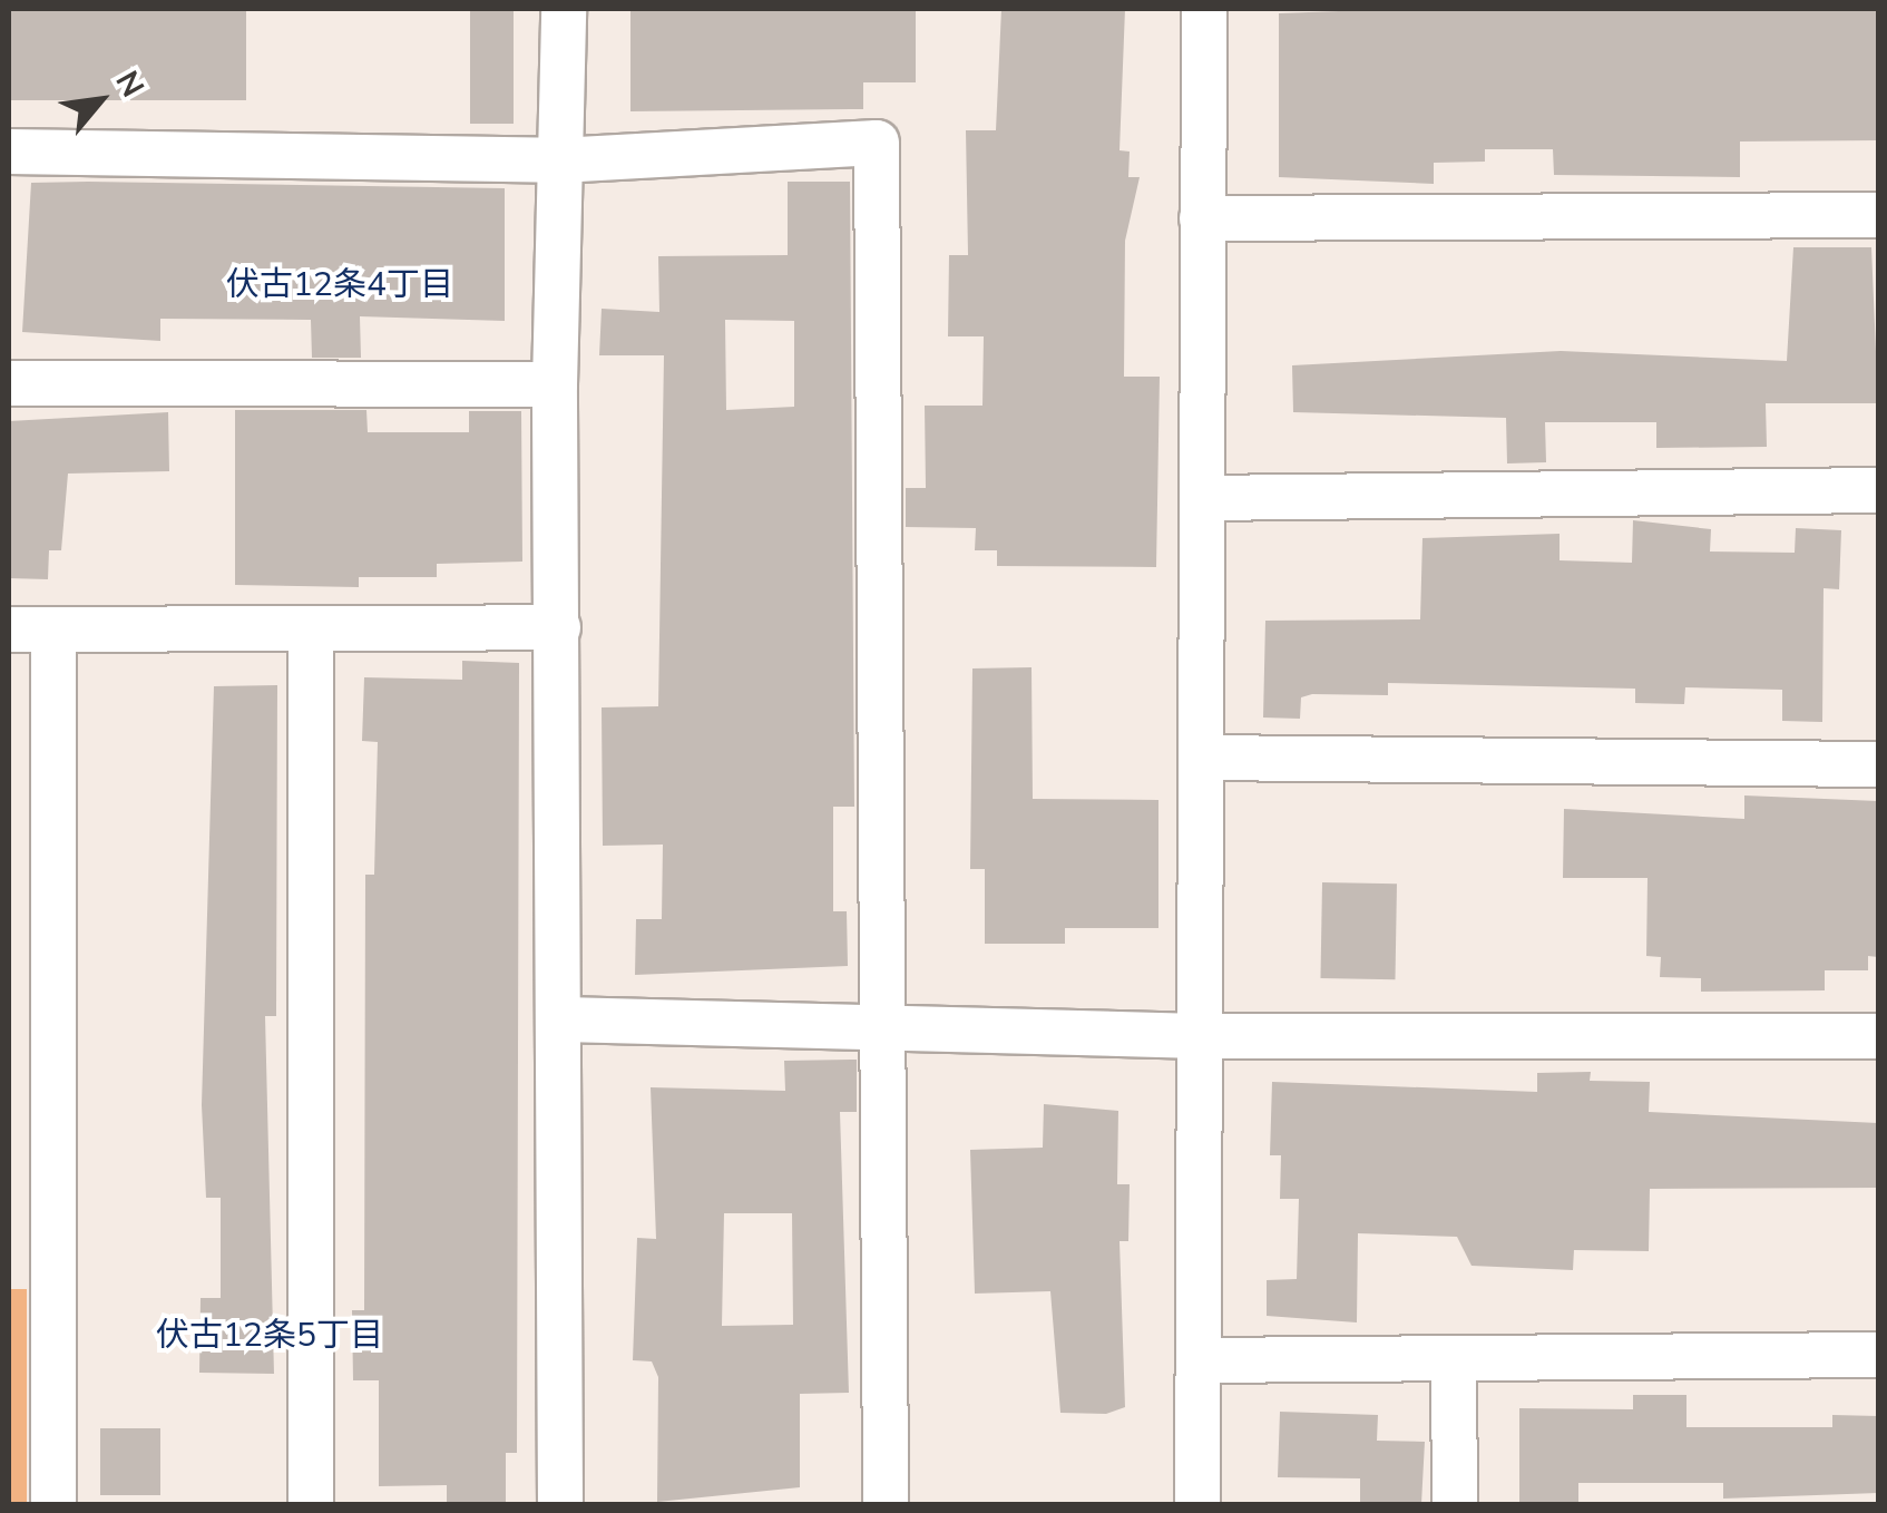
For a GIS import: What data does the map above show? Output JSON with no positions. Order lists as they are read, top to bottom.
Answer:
{
  "districts": ["伏古12条4丁目", "伏古12条5丁目"],
  "north": "top right"
}
